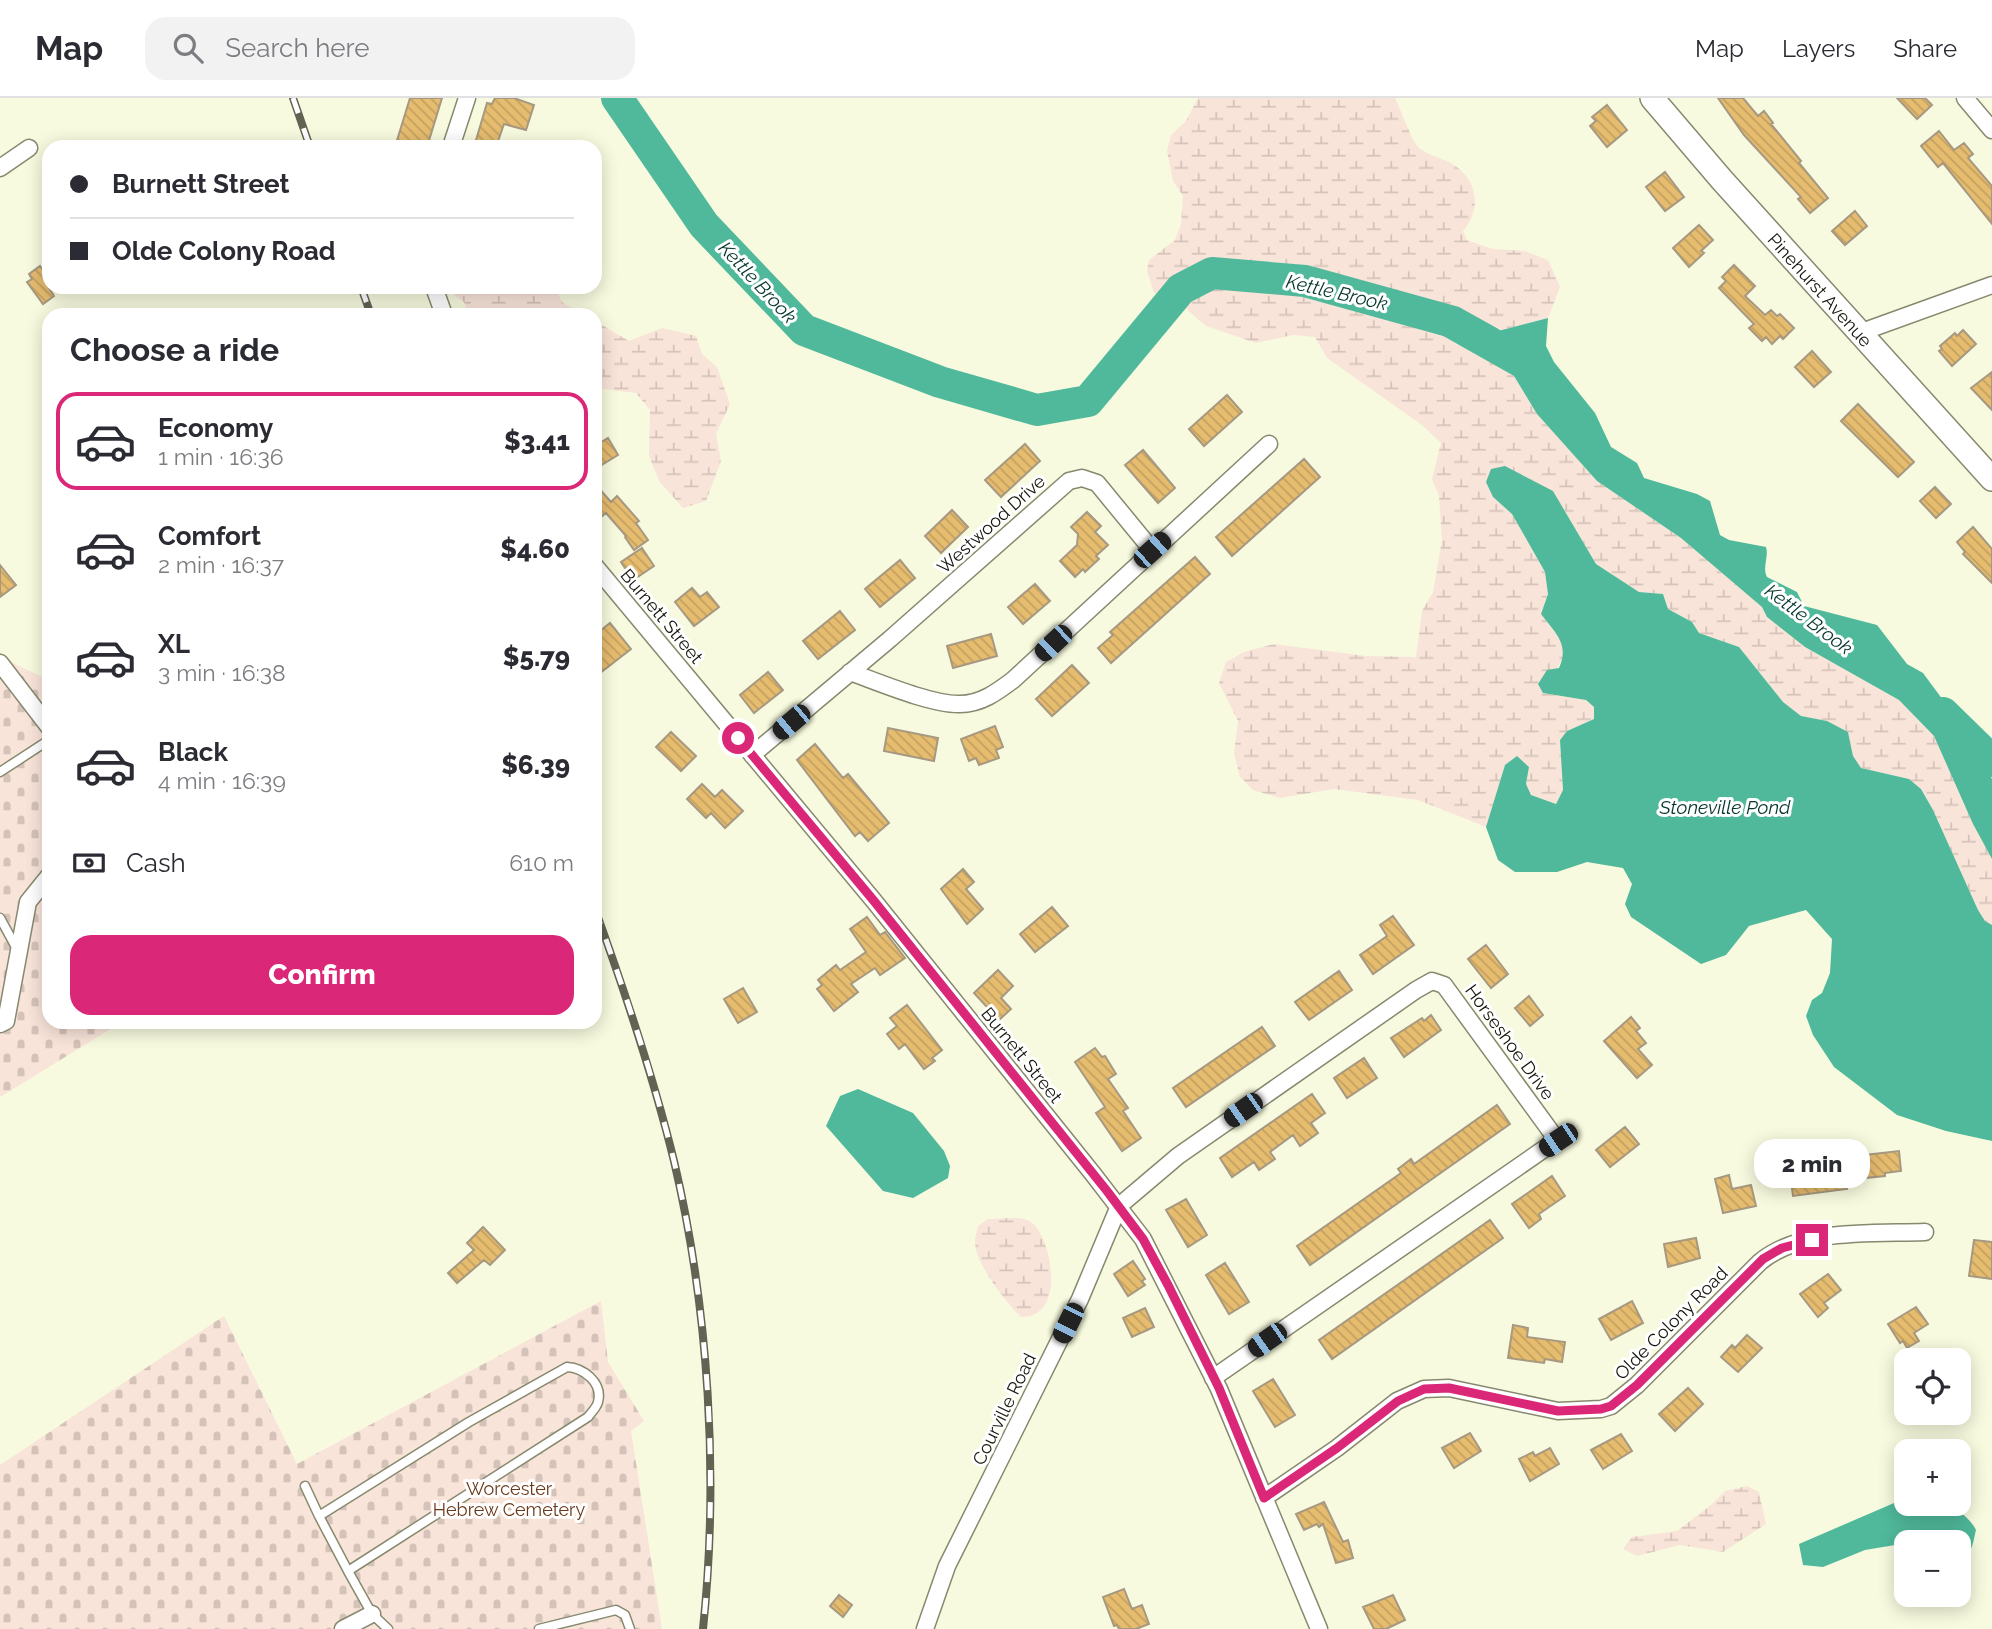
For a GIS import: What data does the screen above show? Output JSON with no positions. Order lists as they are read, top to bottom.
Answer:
{
  "streets": {
    "main road": ["Pinehurst Avenue"],
    "street": [
      "Westwood Drive",
      "Burnett Street",
      "Horseshoe Drive",
      "Olde Colony Road",
      "Courville Road"
    ]
  },
  "crossings": [
    ["Westwood Drive", "Burnett Street"],
    ["Burnett Street", "Horseshoe Drive"],
    ["Burnett Street", "Olde Colony Road"],
    ["Burnett Street", "Courville Road"],
    ["Horseshoe Drive", "Courville Road"]
  ],
  "water": ["Kettle Brook", "Stoneville Pond"],
  "parks": ["Worcester Hebrew Cemetery"],
  "page": {
    "header": "Map",
    "search": "Search here",
    "nav": ["Map", "Layers", "Share"],
    "banner": ["Burnett Street", "Olde Colony Road"],
    "heading": "Choose a ride",
    "list": [
      {
        "name": "Economy",
        "note": "1 min · 16:36",
        "value": "$3.41"
      },
      {
        "name": "Comfort",
        "note": "2 min · 16:37",
        "value": "$4.60"
      },
      {
        "name": "XL",
        "note": "3 min · 16:38",
        "value": "$5.79"
      },
      {
        "name": "Black",
        "note": "4 min · 16:39",
        "value": "$6.39"
      }
    ],
    "pay": ["Cash", "610 m"],
    "buttons": "Confirm",
    "bubble": "2 min",
    "map_buttons": ["+", "−"]
  }
}
